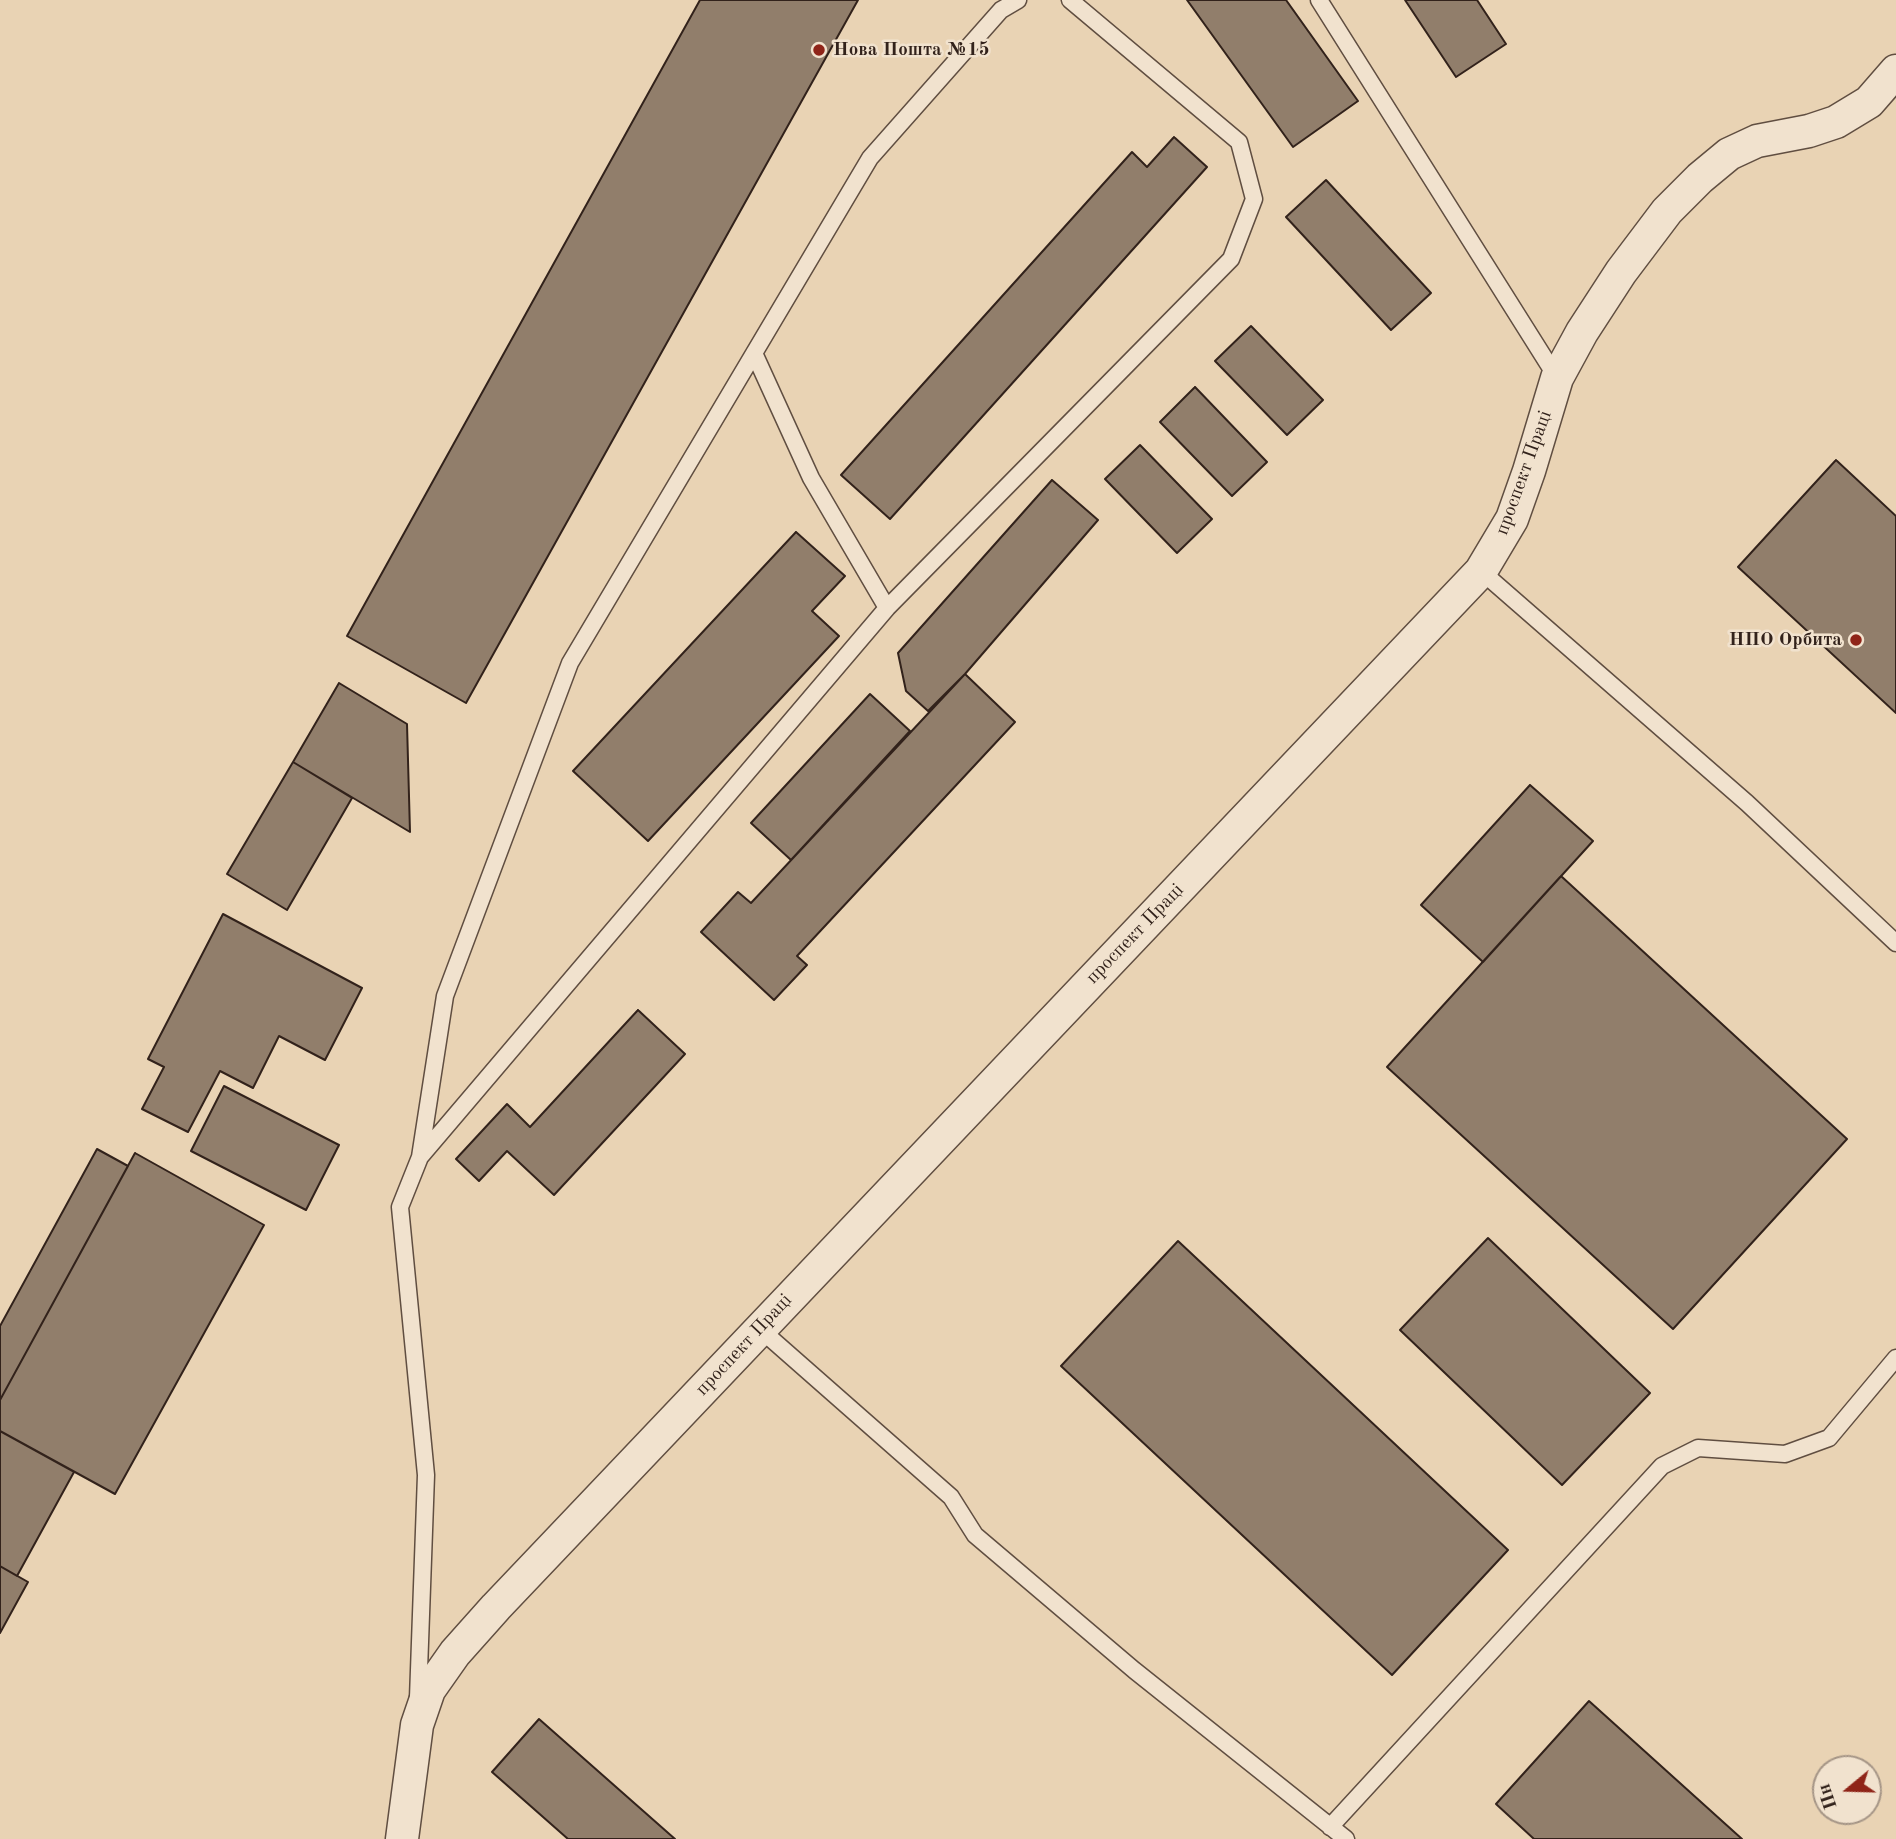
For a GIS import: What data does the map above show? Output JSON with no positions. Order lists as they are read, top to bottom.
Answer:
{
  "streets": {
    "street": ["проспект Праці"]
  },
  "places": ["Нова Пошта №15", "НПО Орбита"],
  "north": "left"
}
